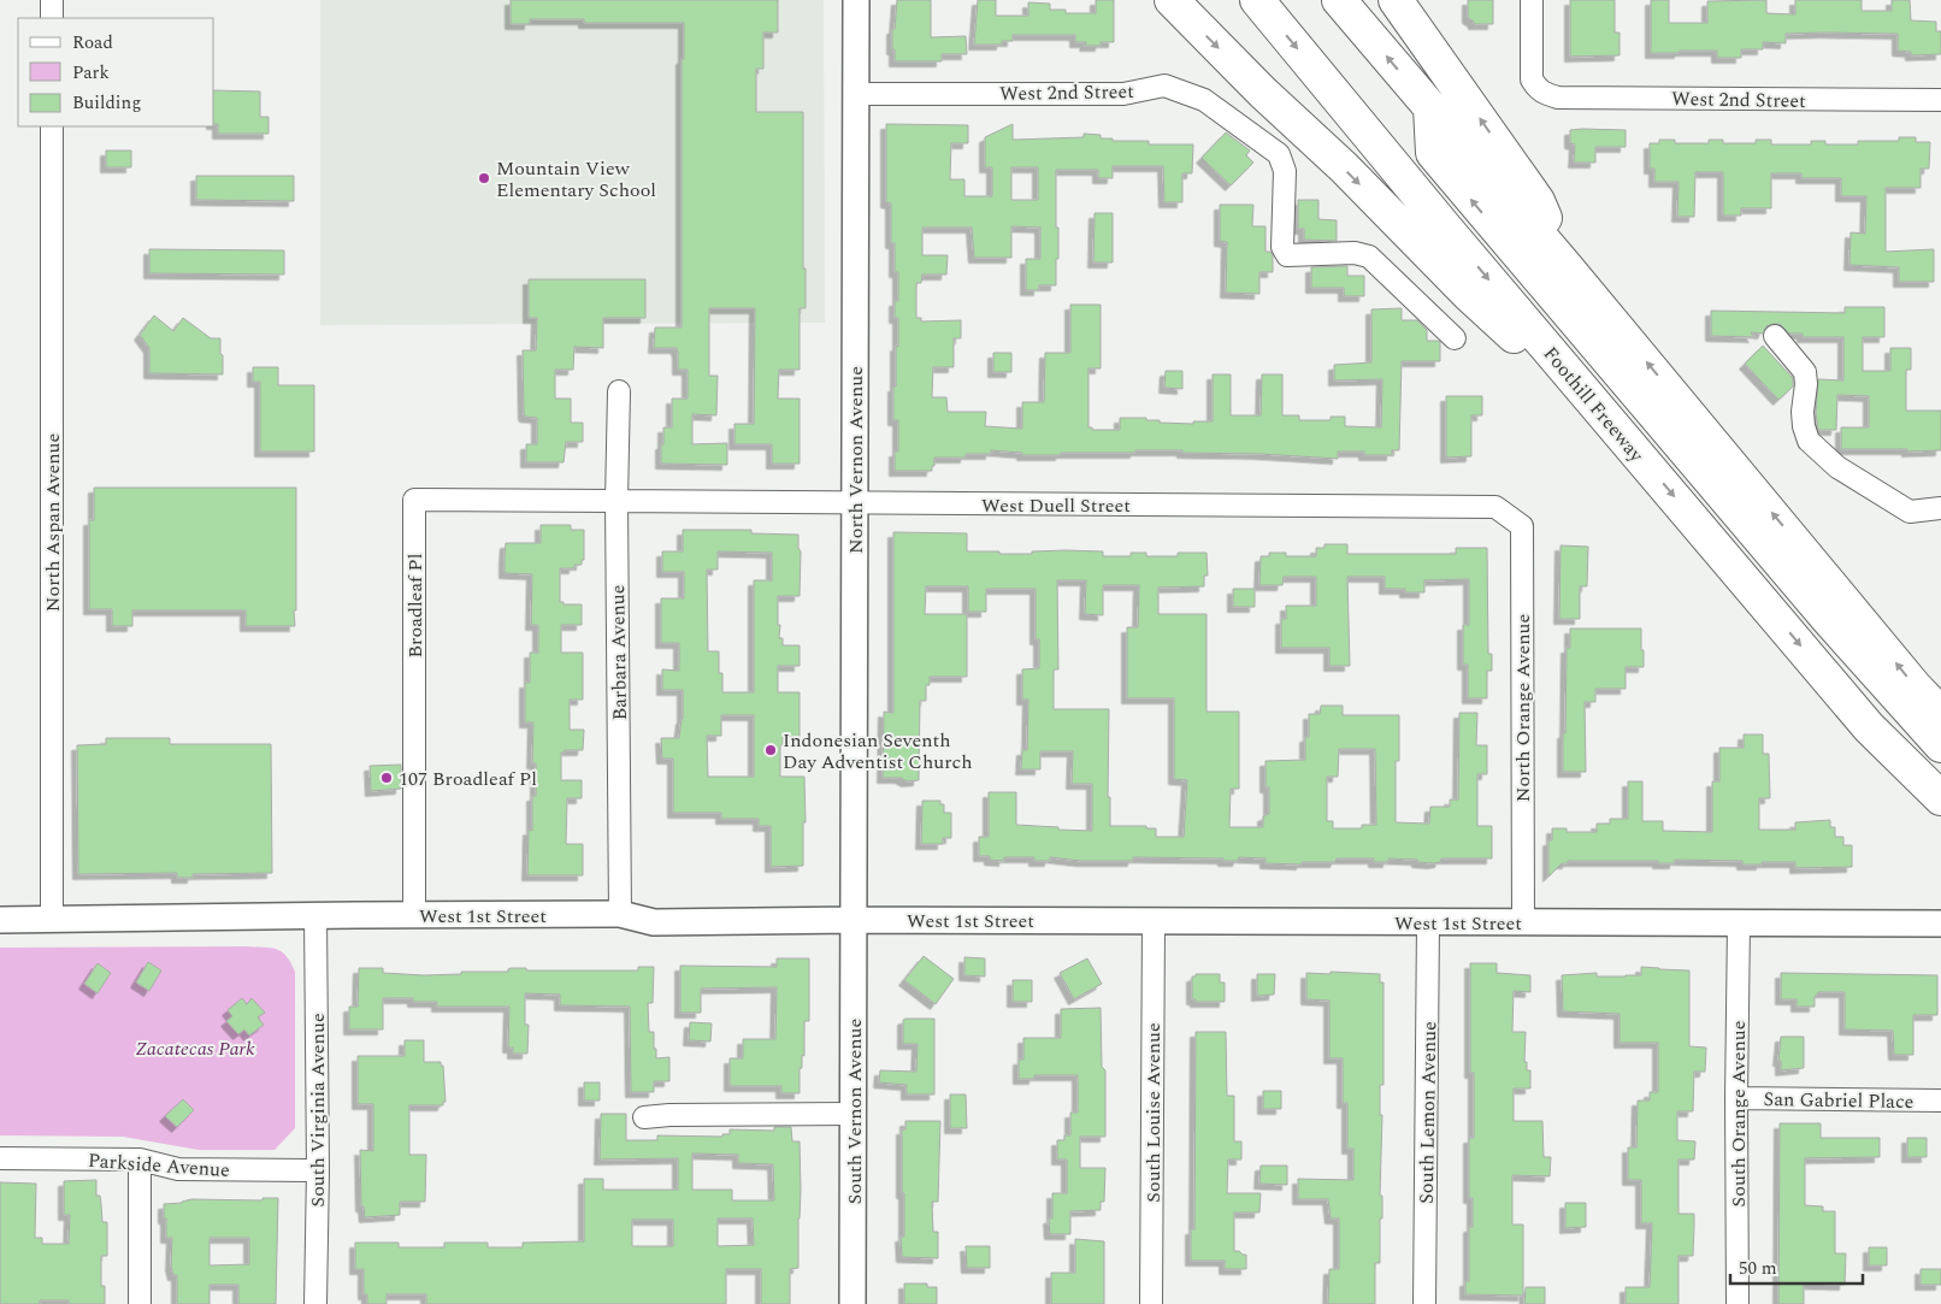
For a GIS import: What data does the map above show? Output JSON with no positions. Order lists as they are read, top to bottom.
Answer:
{
  "streets": {
    "highway": ["Foothill Freeway"],
    "street": [
      "West 2nd Street",
      "North Vernon Avenue",
      "West Duell Street",
      "North Aspan Avenue",
      "Broadleaf Pl",
      "Barbara Avenue",
      "North Orange Avenue",
      "West 1st Street",
      "San Gabriel Place",
      "South Virginia Avenue",
      "South Vernon Avenue",
      "South Louise Avenue",
      "South Lemon Avenue",
      "South Orange Avenue",
      "Parkside Avenue"
    ]
  },
  "crossings": [
    ["West 2nd Street", "North Vernon Avenue"],
    ["North Vernon Avenue", "West Duell Street"],
    ["North Vernon Avenue", "West 1st Street"],
    ["North Vernon Avenue", "South Vernon Avenue"],
    ["West Duell Street", "Broadleaf Pl"],
    ["West Duell Street", "Barbara Avenue"],
    ["West Duell Street", "North Orange Avenue"],
    ["North Aspan Avenue", "West 1st Street"],
    ["Broadleaf Pl", "Barbara Avenue"],
    ["Broadleaf Pl", "West 1st Street"],
    ["Barbara Avenue", "West 1st Street"],
    ["North Orange Avenue", "West 1st Street"],
    ["West 1st Street", "South Virginia Avenue"],
    ["West 1st Street", "South Vernon Avenue"],
    ["West 1st Street", "South Louise Avenue"],
    ["West 1st Street", "South Lemon Avenue"],
    ["West 1st Street", "South Orange Avenue"],
    ["San Gabriel Place", "South Orange Avenue"],
    ["South Virginia Avenue", "Parkside Avenue"]
  ],
  "parks": ["Zacatecas Park"],
  "places": ["Mountain View Elementary School", "Indonesian Seventh Day Adventist Church", "107 Broadleaf Pl"],
  "legend": ["Road", "Park", "Building"],
  "scale_bar": "50 m"
}
